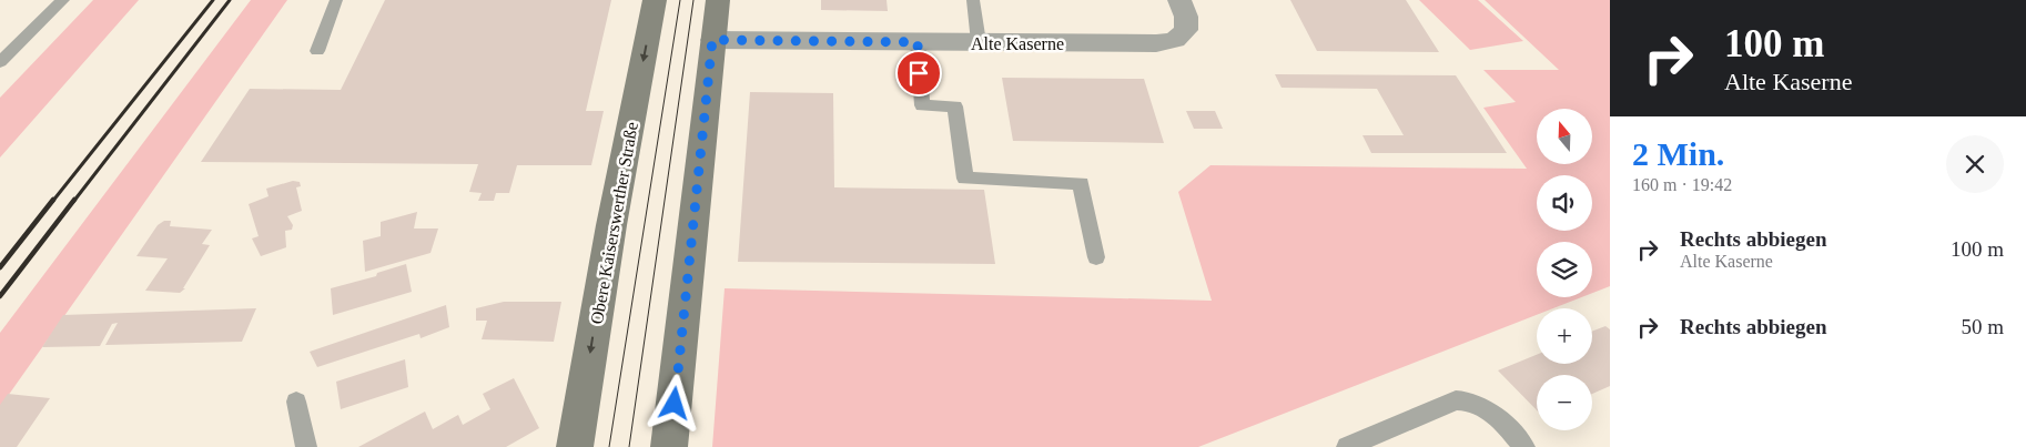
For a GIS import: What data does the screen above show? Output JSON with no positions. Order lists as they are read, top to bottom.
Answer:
{
  "streets": {
    "street": ["Alte Kaserne", "Obere Kaiserswerther Straße"]
  },
  "north": "top",
  "page": {
    "turn": ["100 m", "Alte Kaserne"],
    "map_buttons": ["+", "−"],
    "heading": ["2 Min.", "160 m · 19:42"],
    "list": [
      {
        "name": "Rechts abbiegen",
        "note": "Alte Kaserne",
        "value": "100 m"
      },
      {
        "name": "Rechts abbiegen",
        "value": "50 m"
      }
    ]
  }
}
